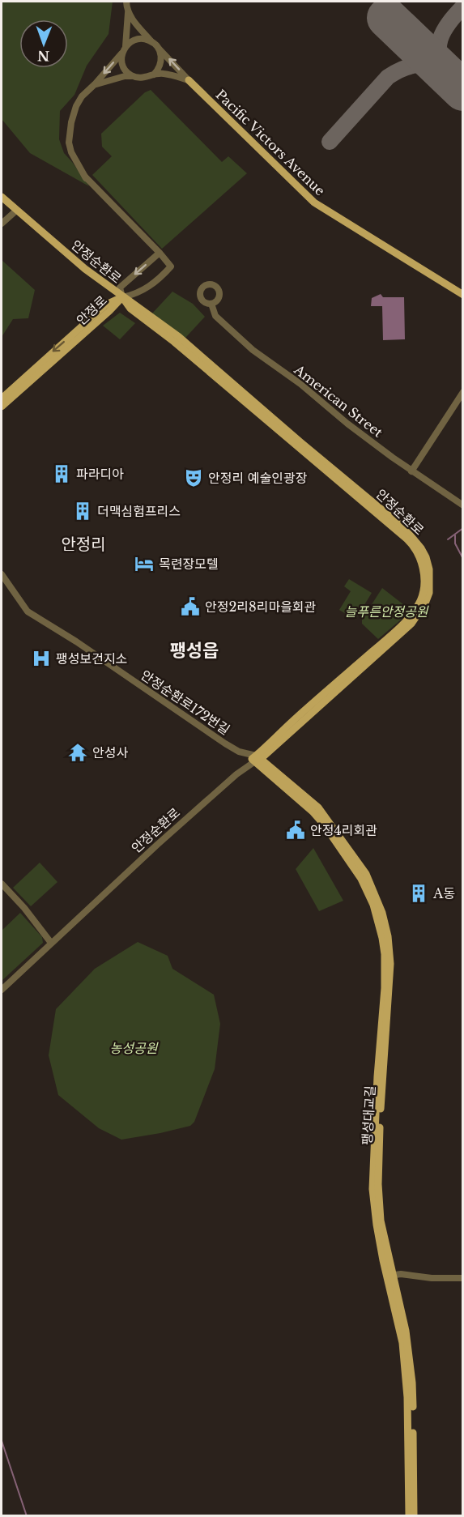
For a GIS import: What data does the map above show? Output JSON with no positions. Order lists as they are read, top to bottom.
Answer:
{
  "streets": {
    "main road": [
      "Pacific Victors Avenue",
      "안정순환로",
      "안정로",
      "팽성대교길"
    ],
    "street": ["American Street", "안정순환로172번길"]
  },
  "crossings": [
    ["안정순환로", "안정로"],
    ["안정순환로", "안정순환로172번길"],
    ["안정순환로", "팽성대교길"],
    ["안정순환로172번길", "팽성대교길"]
  ],
  "districts": ["안정리", "팽성읍"],
  "parks": ["늘푸른안정공원", "농성공원"],
  "places": {
    "building": ["파라디아", "더맥심험프리스", "A동"],
    "theatre": ["안정리 예술인광장"],
    "hotel": ["목련장모텔"],
    "public building": ["안정2리8리마을회관", "안정4리회관"],
    "hospital": ["팽성보건지소"],
    "temple": ["안성사"]
  },
  "north": "bottom"
}
